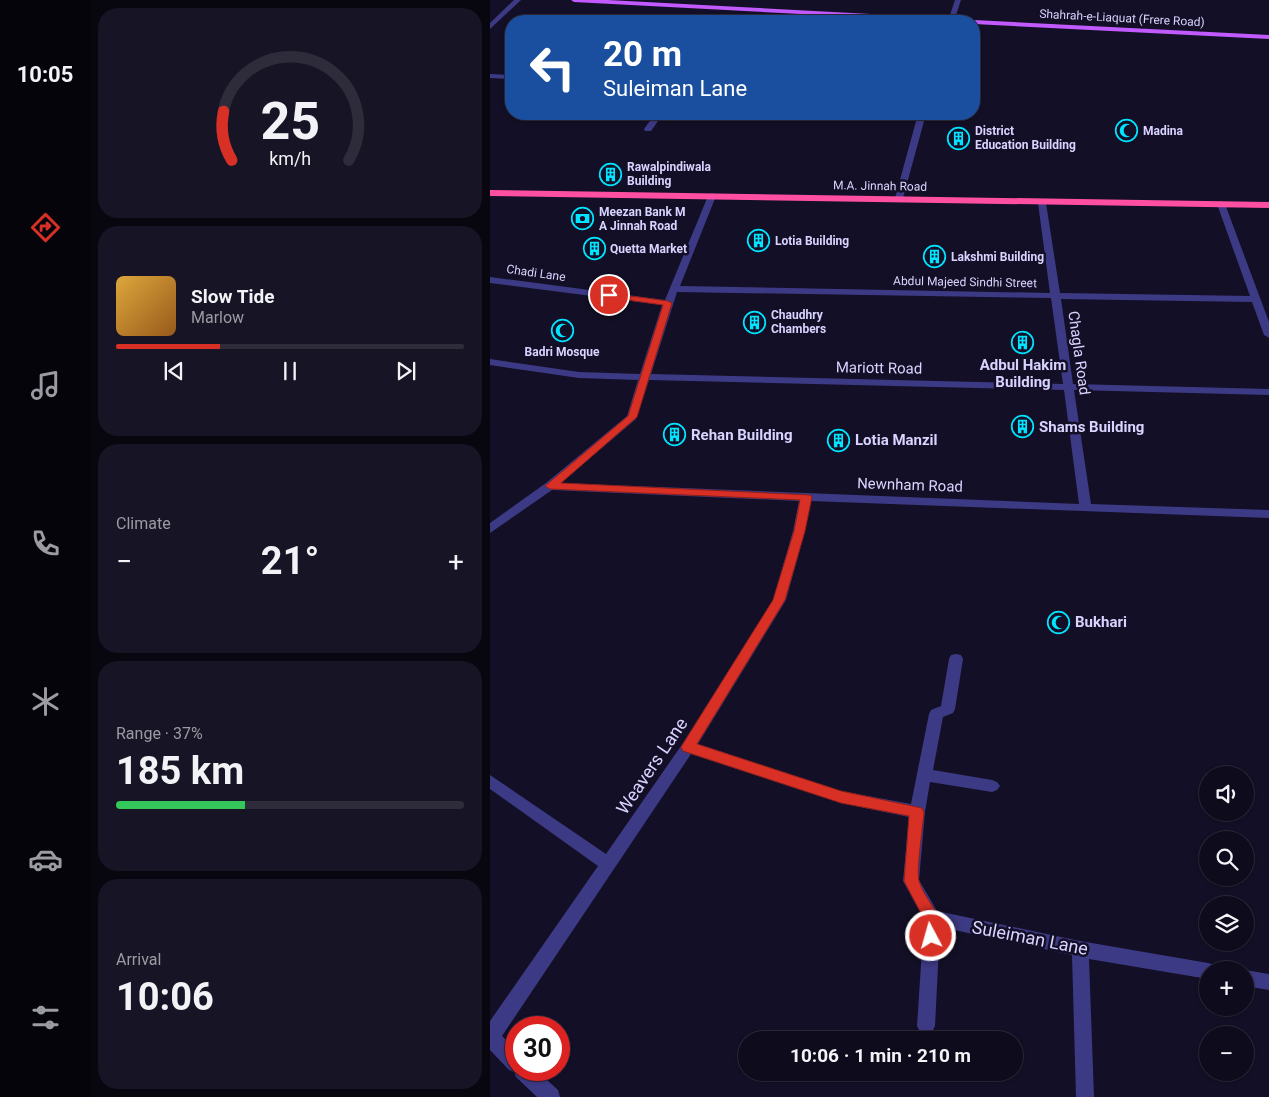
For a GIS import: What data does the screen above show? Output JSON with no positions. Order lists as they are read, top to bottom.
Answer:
{
  "streets": {
    "highway": ["M.A. Jinnah Road"],
    "main road": ["Shahrah-e-Liaquat (Frere Road)"],
    "street": [
      "Chadi Lane",
      "Abdul Majeed Sindhi Street",
      "Chagla Road",
      "Mariott Road",
      "Newnham Road",
      "Weavers Lane",
      "Suleiman Lane"
    ]
  },
  "crossings": [
    ["M.A. Jinnah Road", "Chagla Road"],
    ["Abdul Majeed Sindhi Street", "Chagla Road"],
    ["Chagla Road", "Mariott Road"],
    ["Chagla Road", "Newnham Road"],
    ["Newnham Road", "Weavers Lane"]
  ],
  "places": {
    "mosque": ["Madina", "Badri Mosque", "Bukhari"],
    "building": [
      "District Education Building",
      "Rawalpindiwala Building",
      "Lotia Building",
      "Quetta Market",
      "Lakshmi Building",
      "Chaudhry Chambers",
      "Adbul Hakim Building",
      "Shams Building",
      "Rehan Building",
      "Lotia Manzil"
    ],
    "bank": ["Meezan Bank M A Jinnah Road"]
  },
  "page": {
    "tabs": "10:05",
    "turn": ["20 m", "Suleiman Lane"],
    "song": ["Slow Tide", "Marlow"],
    "tile": [
      "Climate",
      ["Range · 37%", "185 km"],
      ["Arrival", "10:06"]
    ],
    "heat": ["−", "21°", "+"],
    "map_buttons": ["+", "−"],
    "limit": "30",
    "trip": "10:06 · 1 min · 210 m",
    "gauge": ["25", "km/h"]
  }
}
